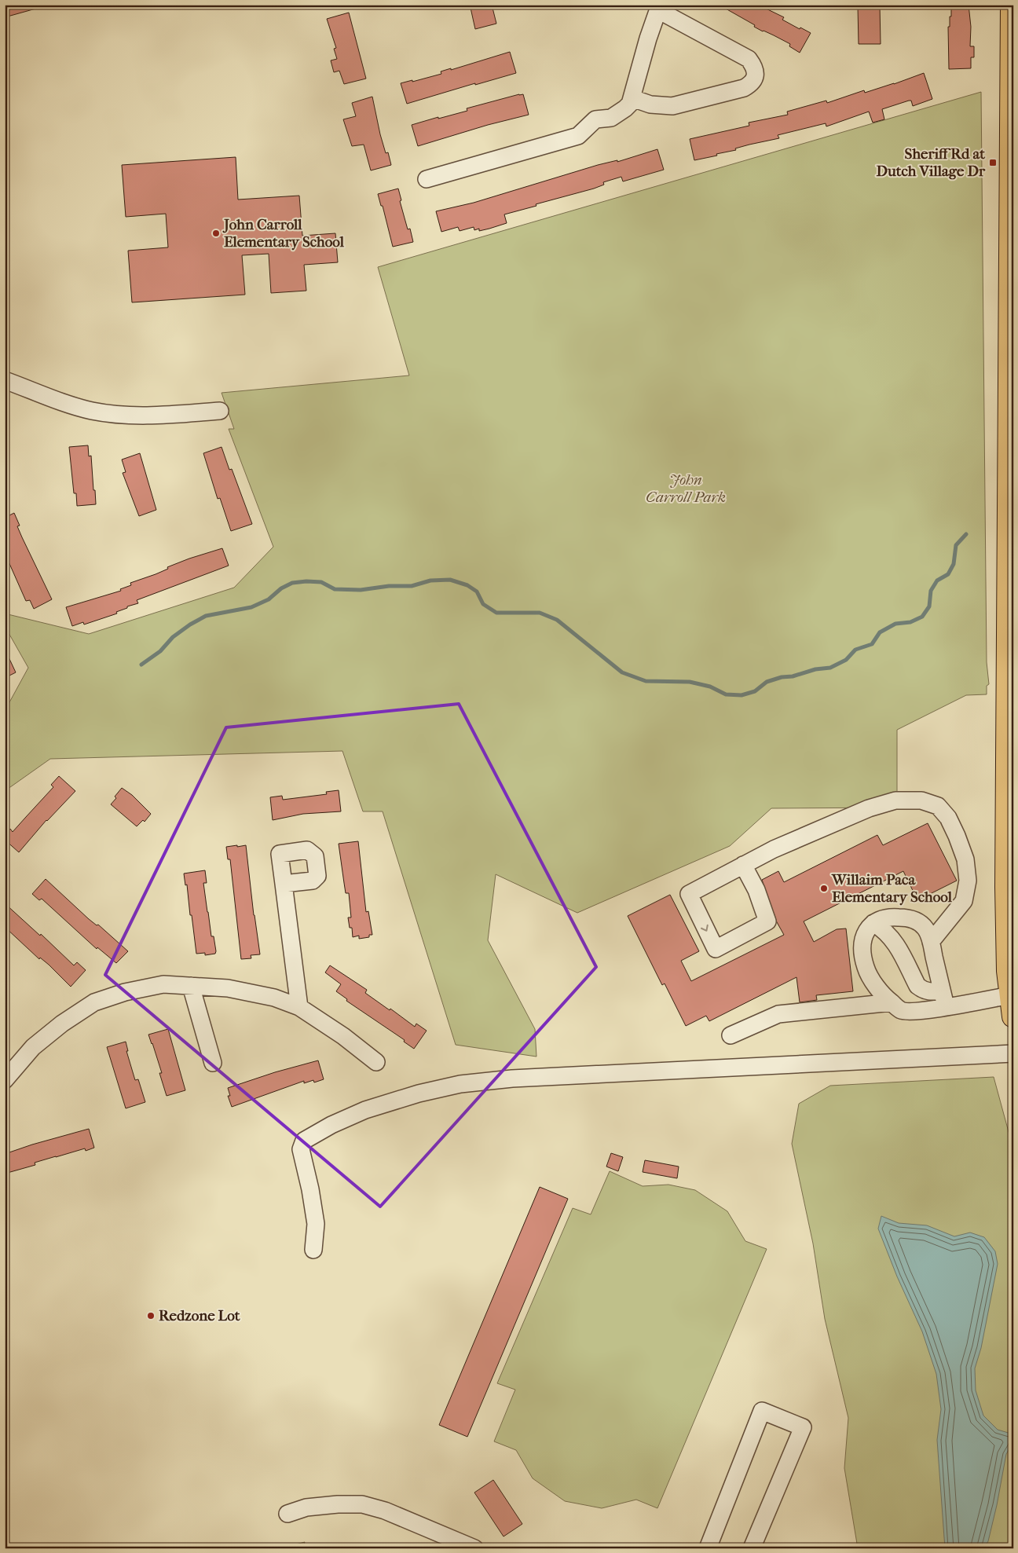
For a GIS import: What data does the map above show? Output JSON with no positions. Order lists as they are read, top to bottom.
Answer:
{
  "parks": ["John Carroll Park"],
  "places": {
    "transit": ["Sheriff Rd at Dutch Village Dr"],
    "other": ["John Carroll Elementary School", "Willaim Paca Elementary School", "Redzone Lot"]
  }
}
